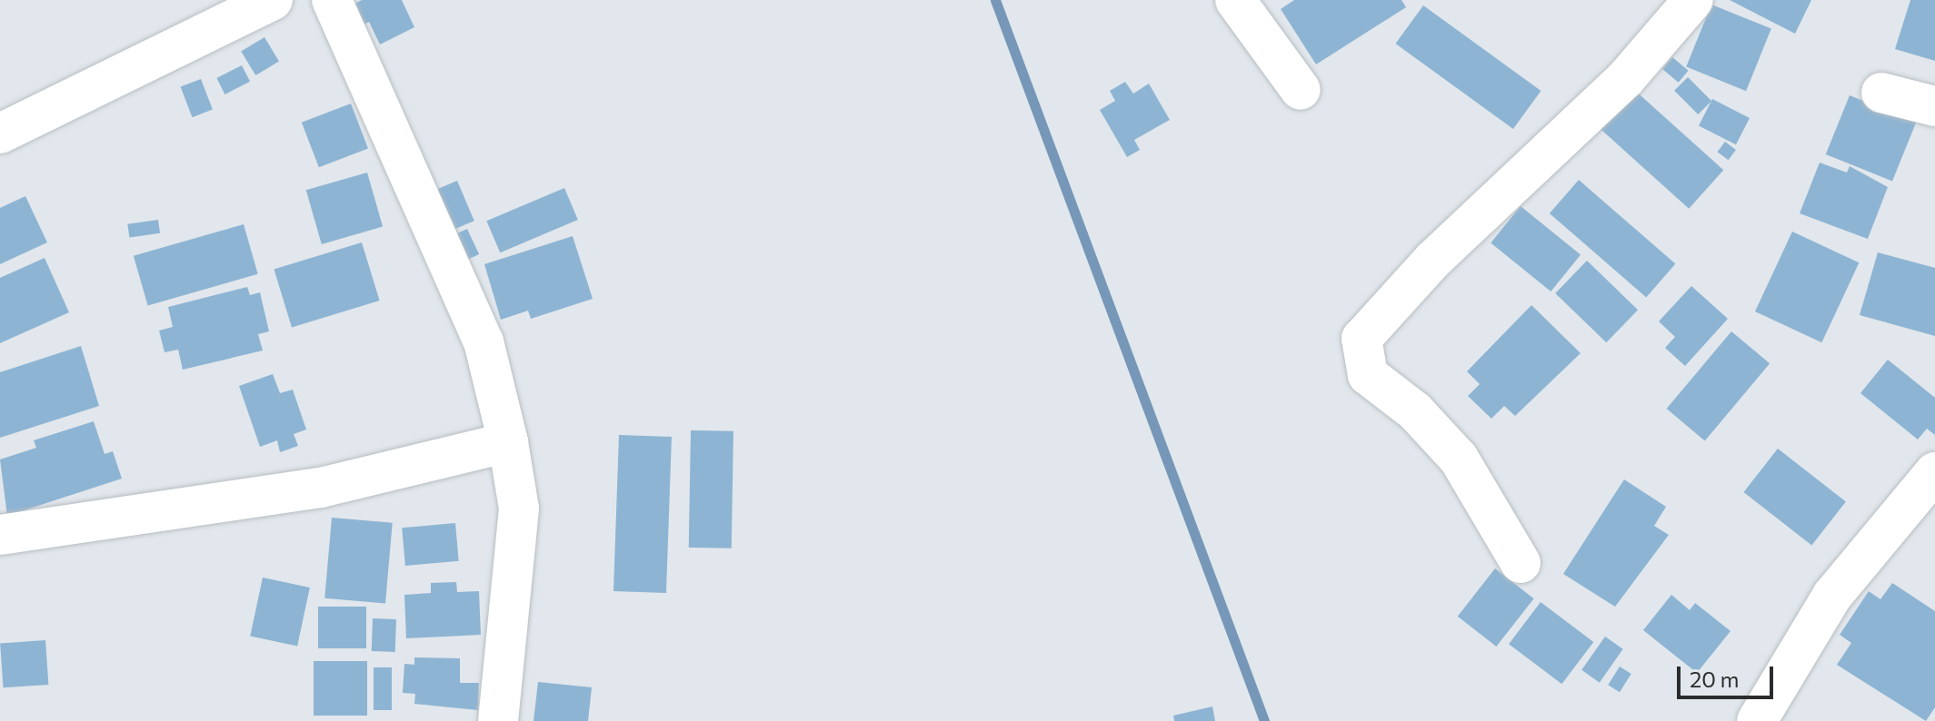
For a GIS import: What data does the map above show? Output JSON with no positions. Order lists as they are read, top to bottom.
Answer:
{
  "scale_bar": "20 m"
}
